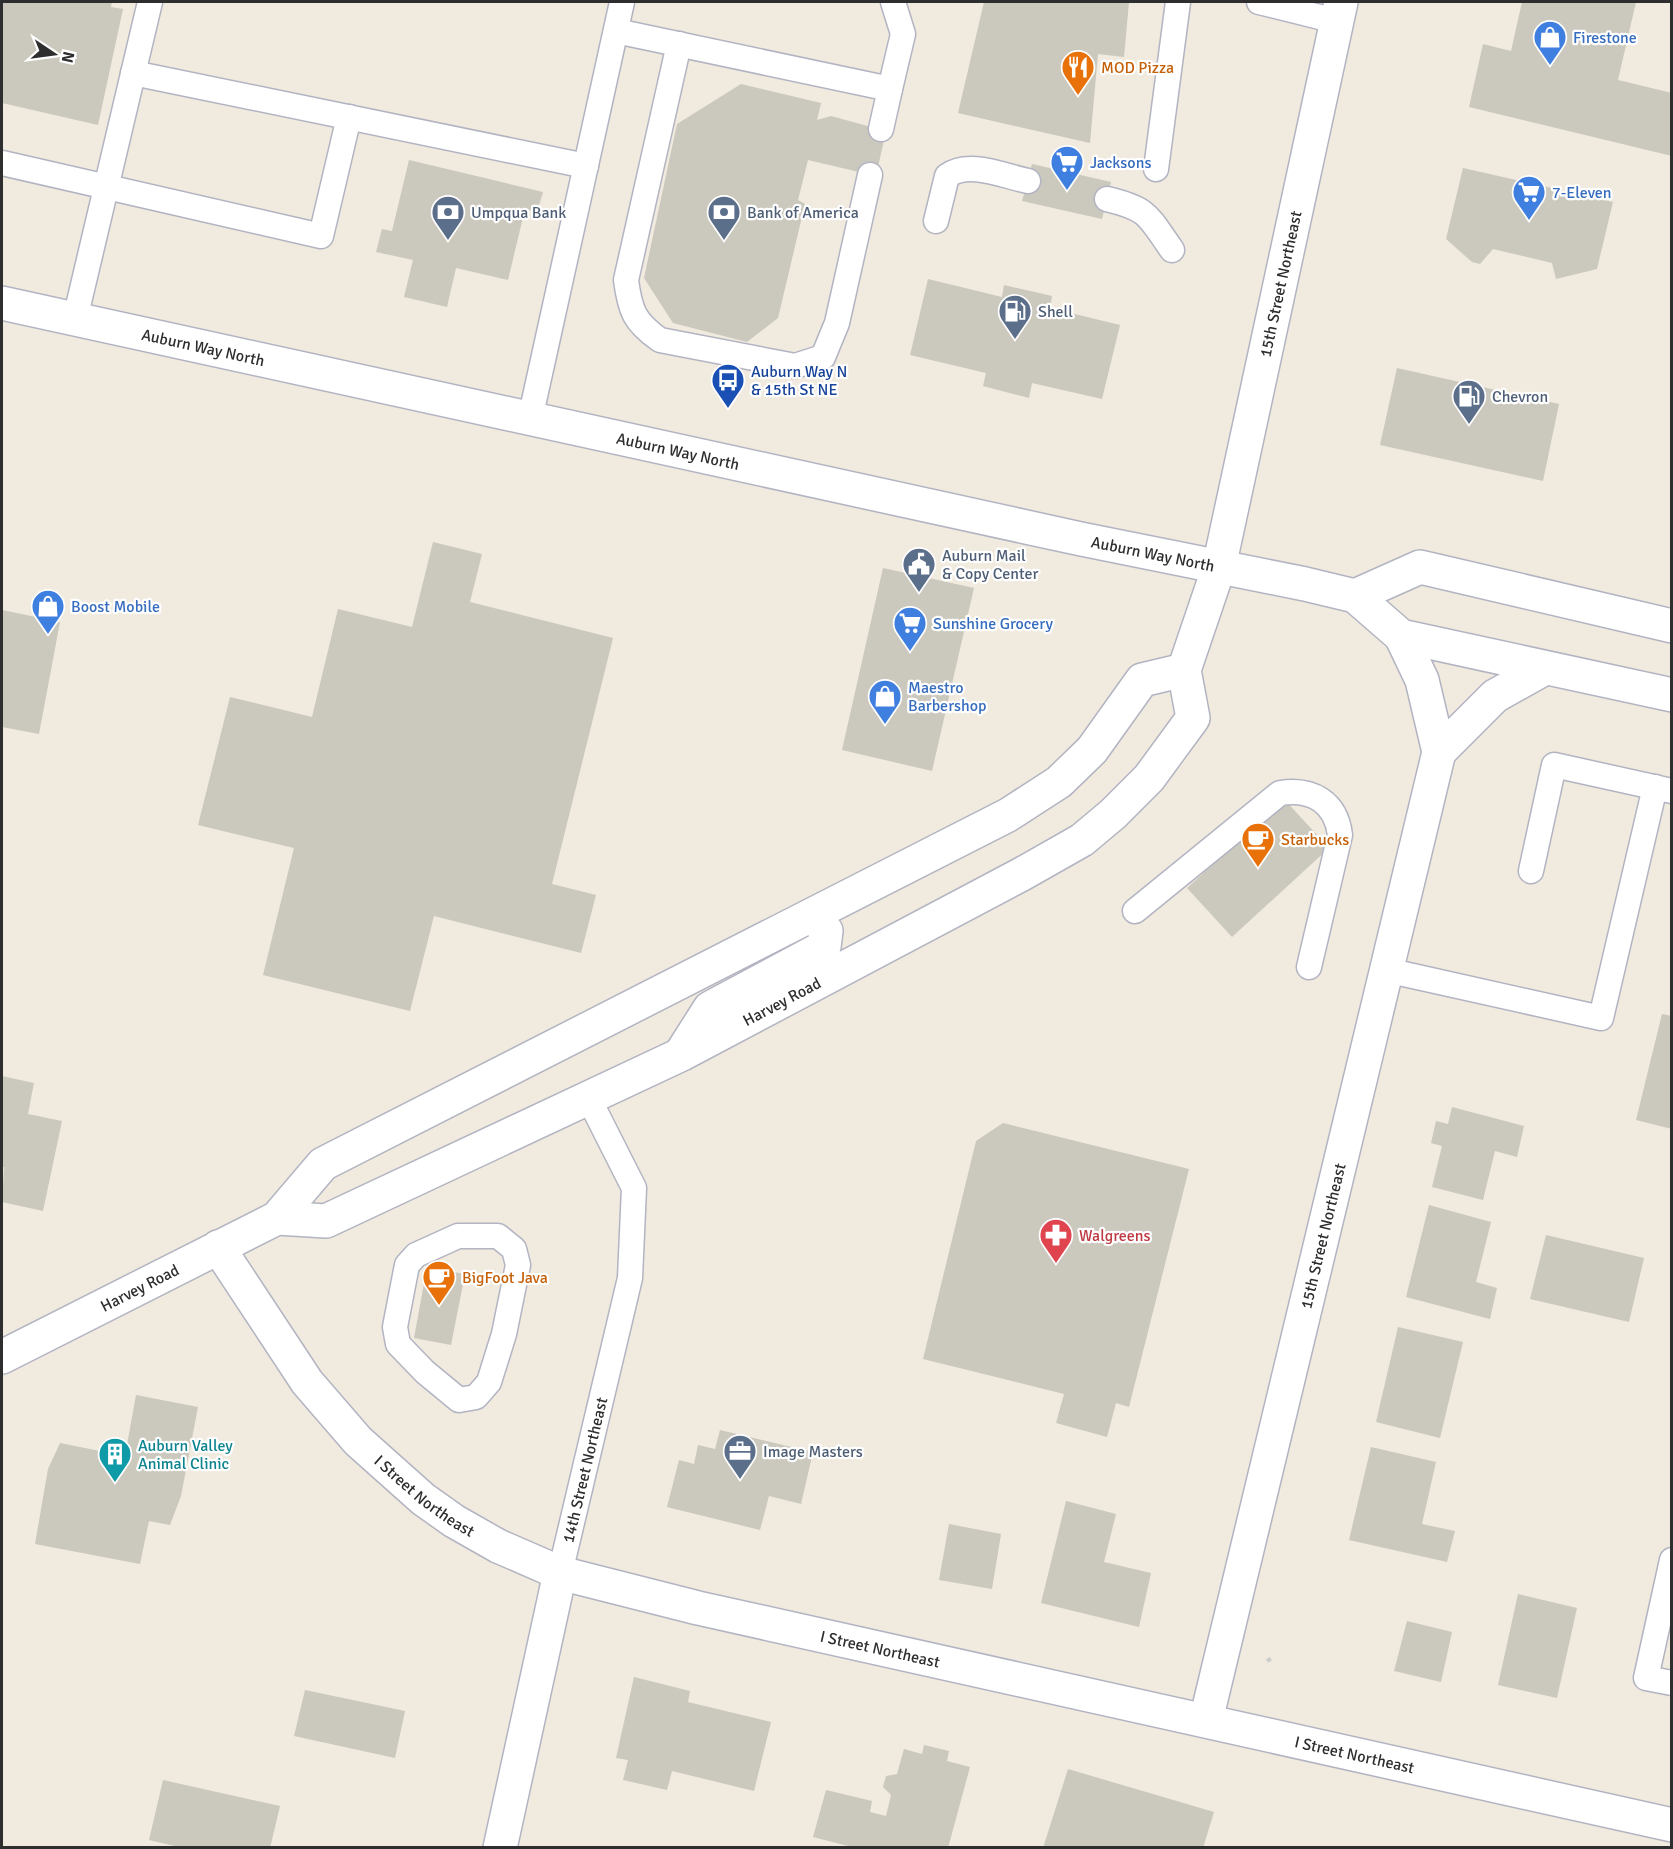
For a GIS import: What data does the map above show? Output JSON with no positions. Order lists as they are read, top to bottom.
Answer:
{
  "streets": {
    "main road": [
      "15th Street Northeast",
      "Auburn Way North",
      "Harvey Road",
      "14th Street Northeast",
      "I Street Northeast"
    ]
  },
  "crossings": [
    ["15th Street Northeast", "Auburn Way North"],
    ["15th Street Northeast", "Harvey Road"],
    ["15th Street Northeast", "I Street Northeast"],
    ["Auburn Way North", "Harvey Road"],
    ["Harvey Road", "14th Street Northeast"],
    ["Harvey Road", "I Street Northeast"],
    ["14th Street Northeast", "I Street Northeast"]
  ],
  "places": {
    "shop": ["Firestone", "Boost Mobile", "Maestro Barbershop"],
    "restaurant": ["MOD Pizza"],
    "supermarket": ["Jacksons", "7-Eleven", "Sunshine Grocery"],
    "bank": ["Umpqua Bank", "Bank of America"],
    "fuel station": ["Shell", "Chevron"],
    "bus stop": ["Auburn Way N & 15th St NE"],
    "public building": ["Auburn Mail & Copy Center"],
    "cafe": ["Starbucks", "BigFoot Java"],
    "pharmacy": ["Walgreens"],
    "office": ["Image Masters"],
    "building": ["Auburn Valley Animal Clinic"]
  },
  "north": "right"
}
